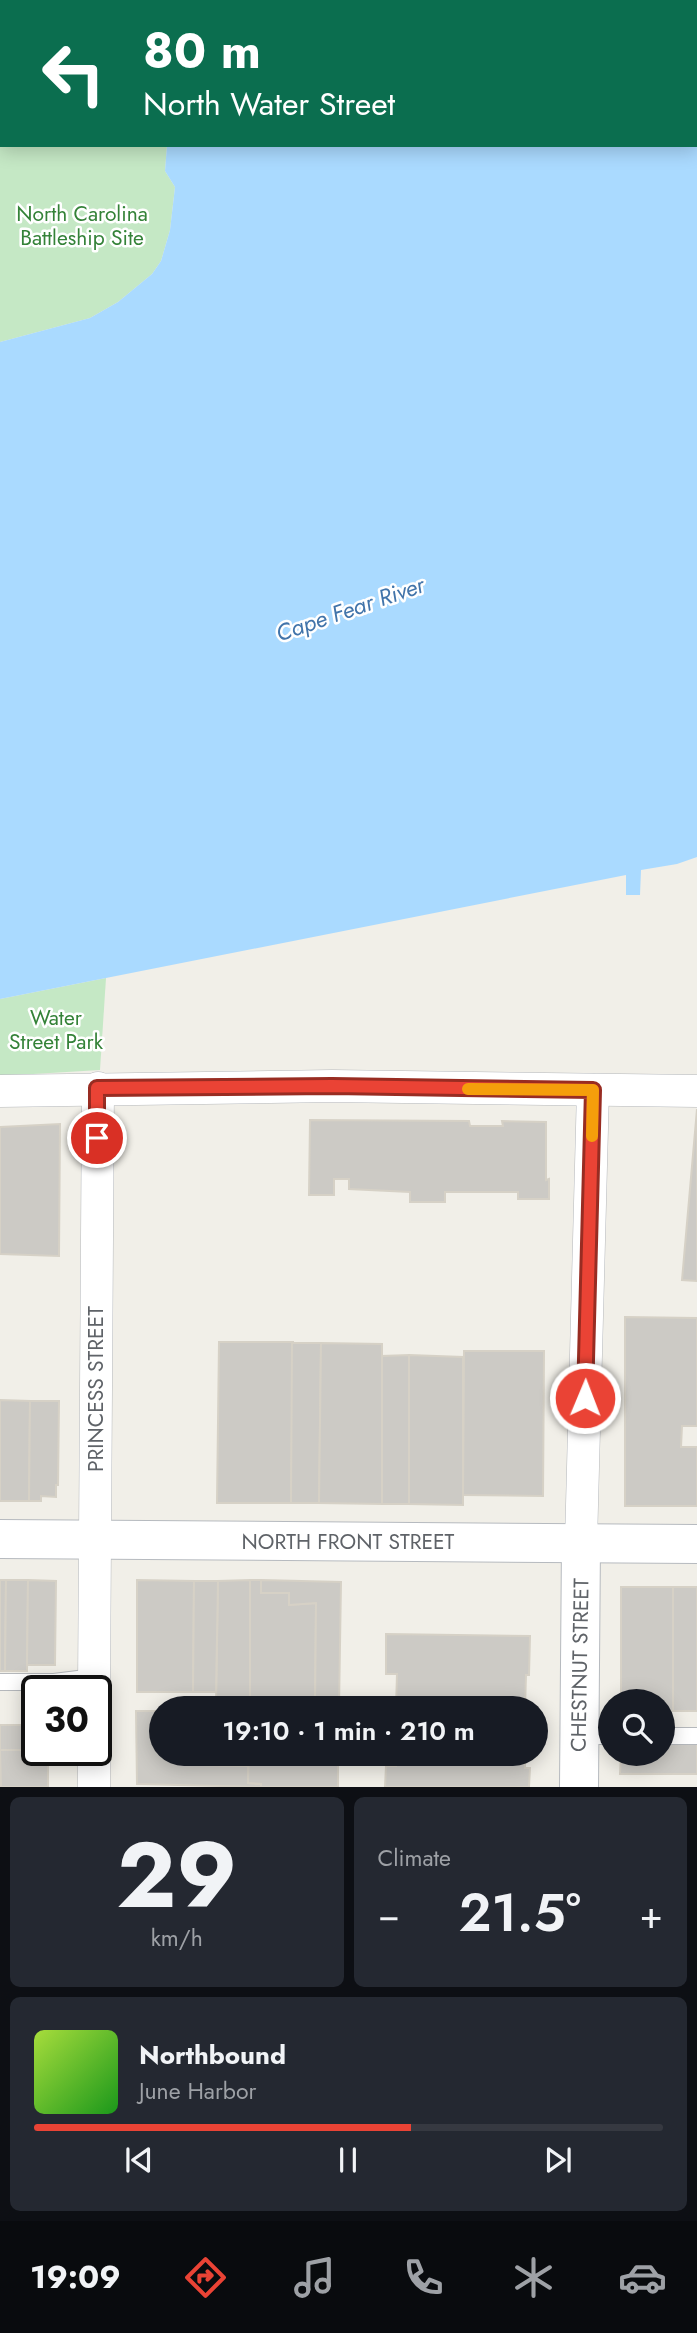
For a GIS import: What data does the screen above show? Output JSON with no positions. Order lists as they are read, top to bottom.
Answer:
{
  "streets": {
    "main road": ["NORTH FRONT STREET", "CHESTNUT STREET"],
    "street": ["PRINCESS STREET"]
  },
  "crossings": [
    ["PRINCESS STREET", "NORTH FRONT STREET"],
    ["NORTH FRONT STREET", "CHESTNUT STREET"]
  ],
  "water": ["Cape Fear River"],
  "parks": ["North Carolina Battleship Site", "Water Street Park"],
  "page": {
    "turn": ["80 m", "North Water Street"],
    "limit": "30",
    "trip": "19:10 · 1 min · 210 m",
    "tile": [
      ["29", "km/h"],
      "Climate"
    ],
    "heat": ["−", "21.5°", "+"],
    "song": ["Northbound", "June Harbor"],
    "tabs": "19:09"
  }
}
